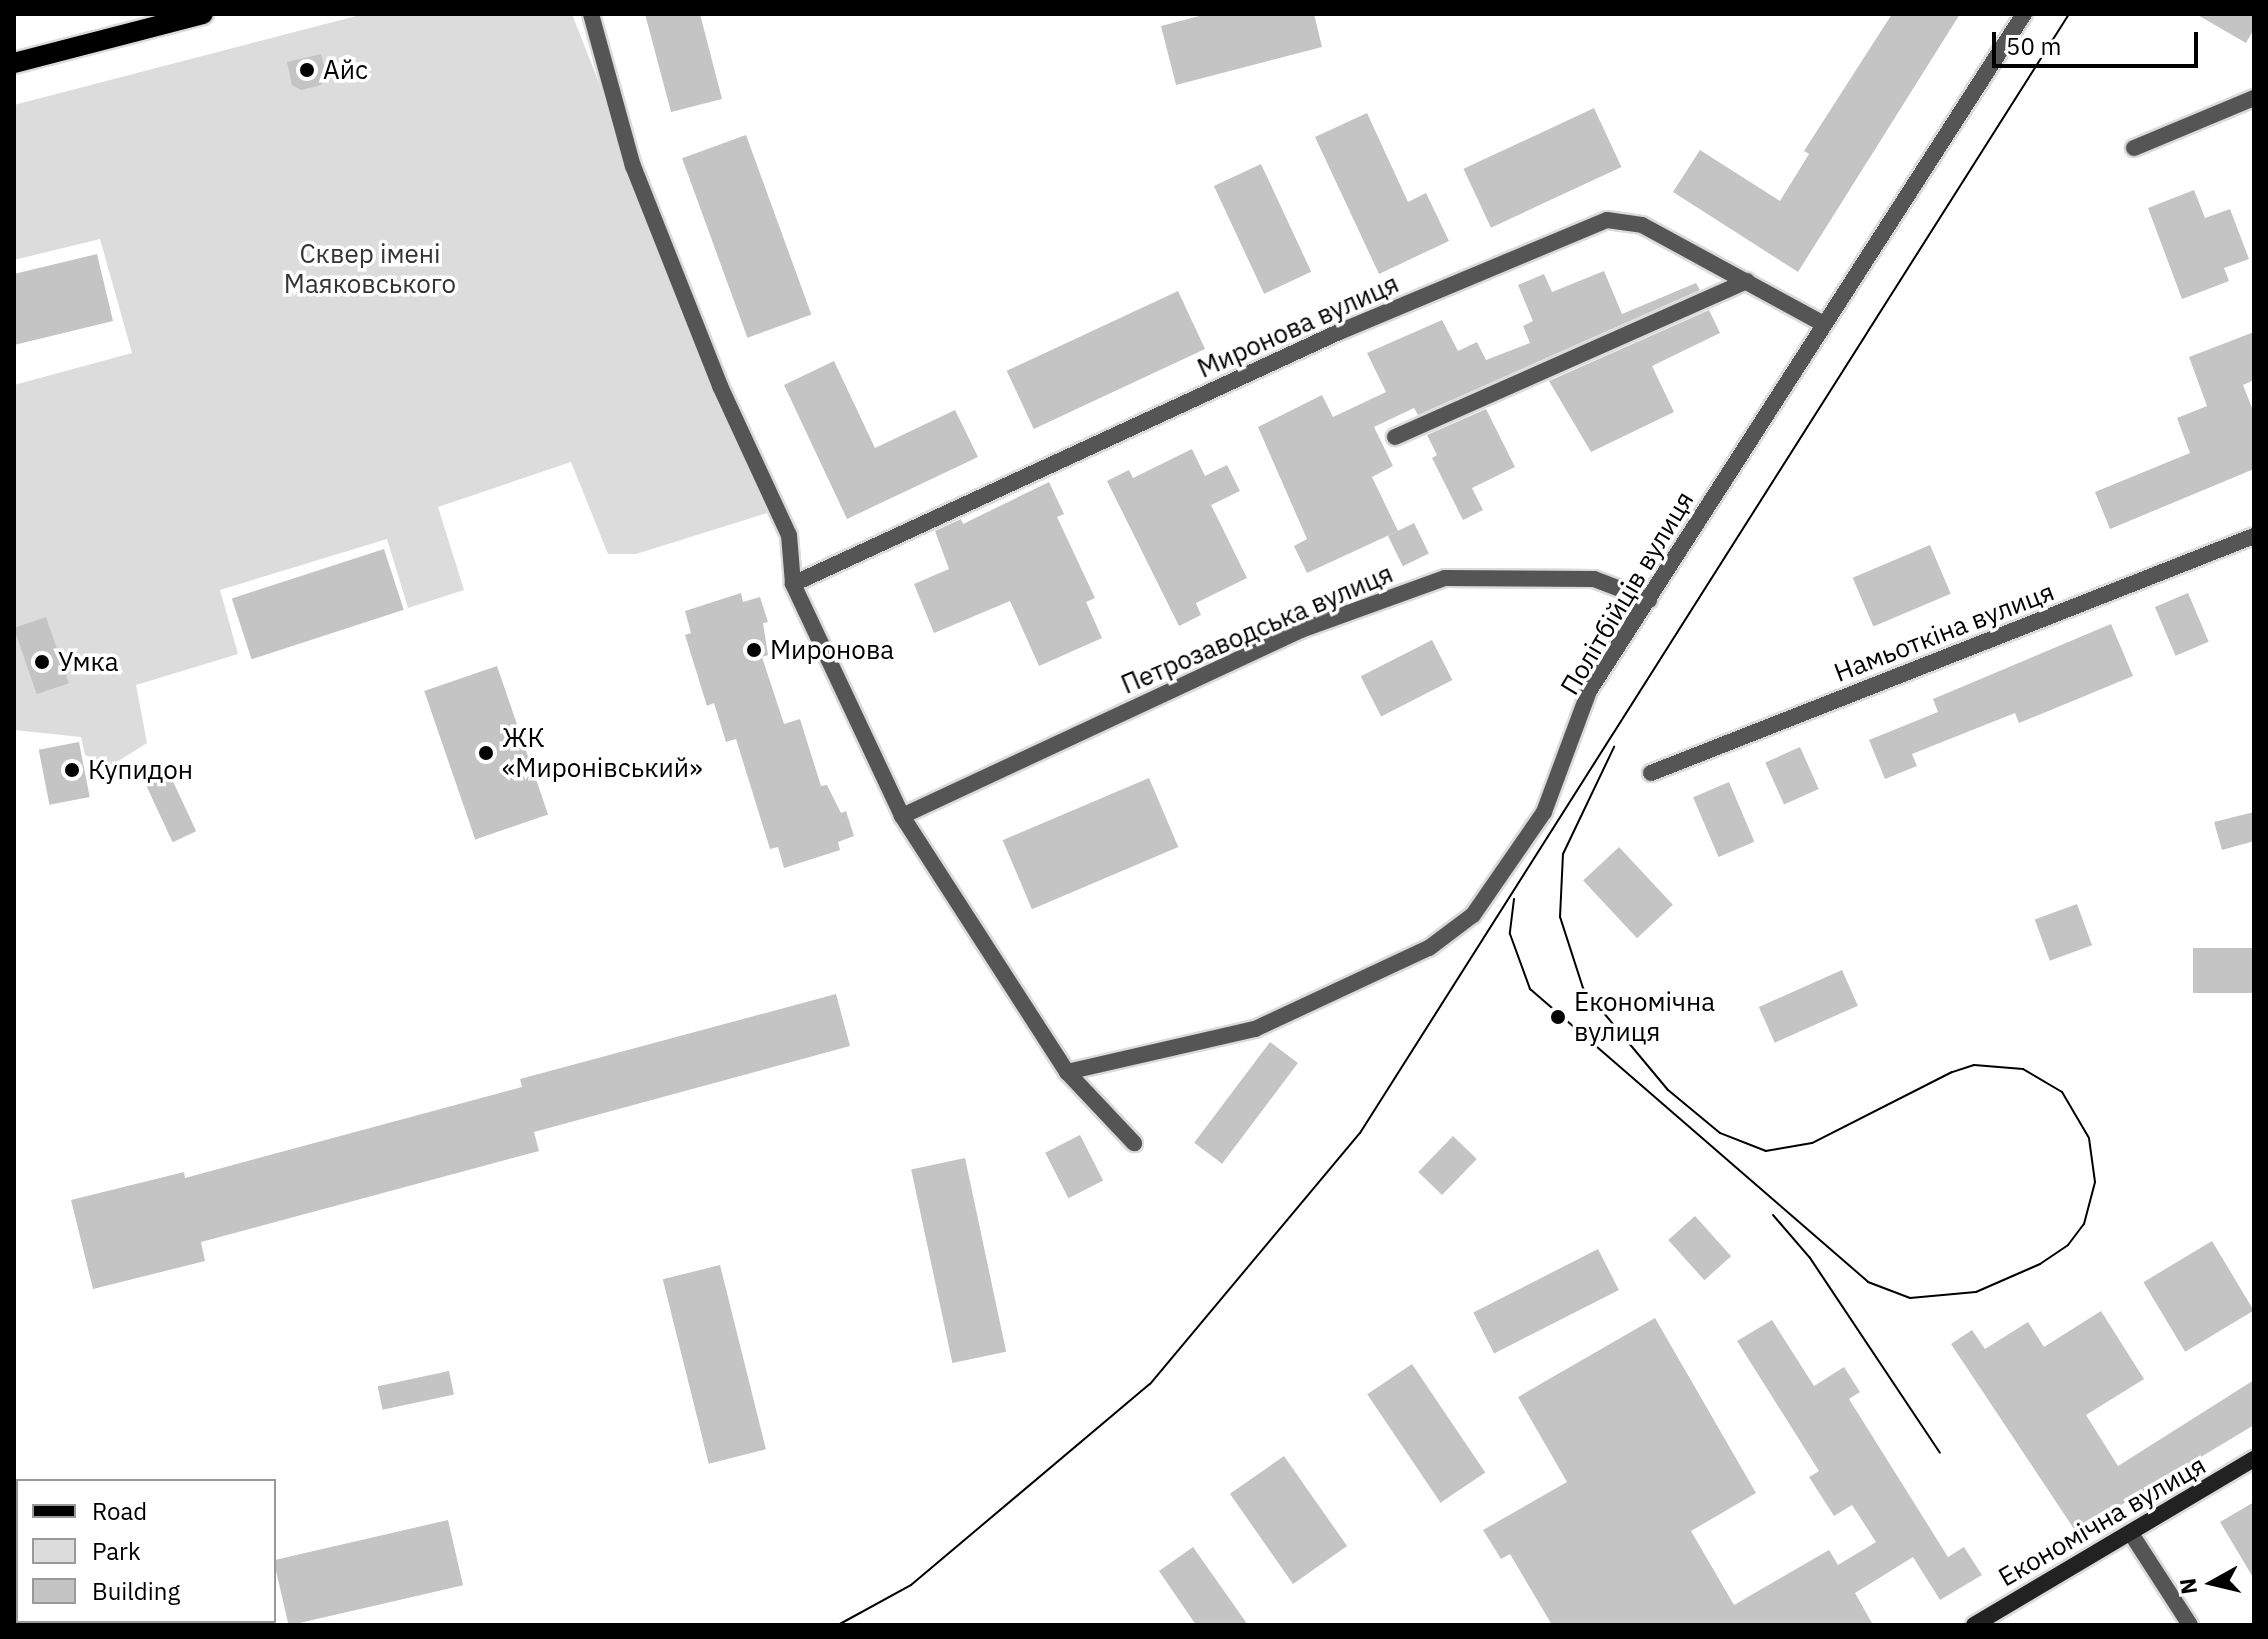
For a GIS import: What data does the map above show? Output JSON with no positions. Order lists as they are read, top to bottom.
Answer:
{
  "streets": {
    "street": [
      "Миронова вулиця",
      "Політбійців вулиця",
      "Петрозаводська вулиця",
      "Намьоткіна вулиця",
      "Економічна вулиця"
    ]
  },
  "crossings": [
    ["Миронова вулиця", "Політбійців вулиця"],
    ["Політбійців вулиця", "Петрозаводська вулиця"]
  ],
  "parks": ["Сквер імені Маяковського"],
  "places": [
    "Айс",
    "Миронова",
    "Умка",
    "ЖК «Миронівський»",
    "Купидон",
    "Економічна вулиця"
  ],
  "legend": ["Road", "Park", "Building"],
  "scale_bar": "50 m",
  "north": "left"
}
